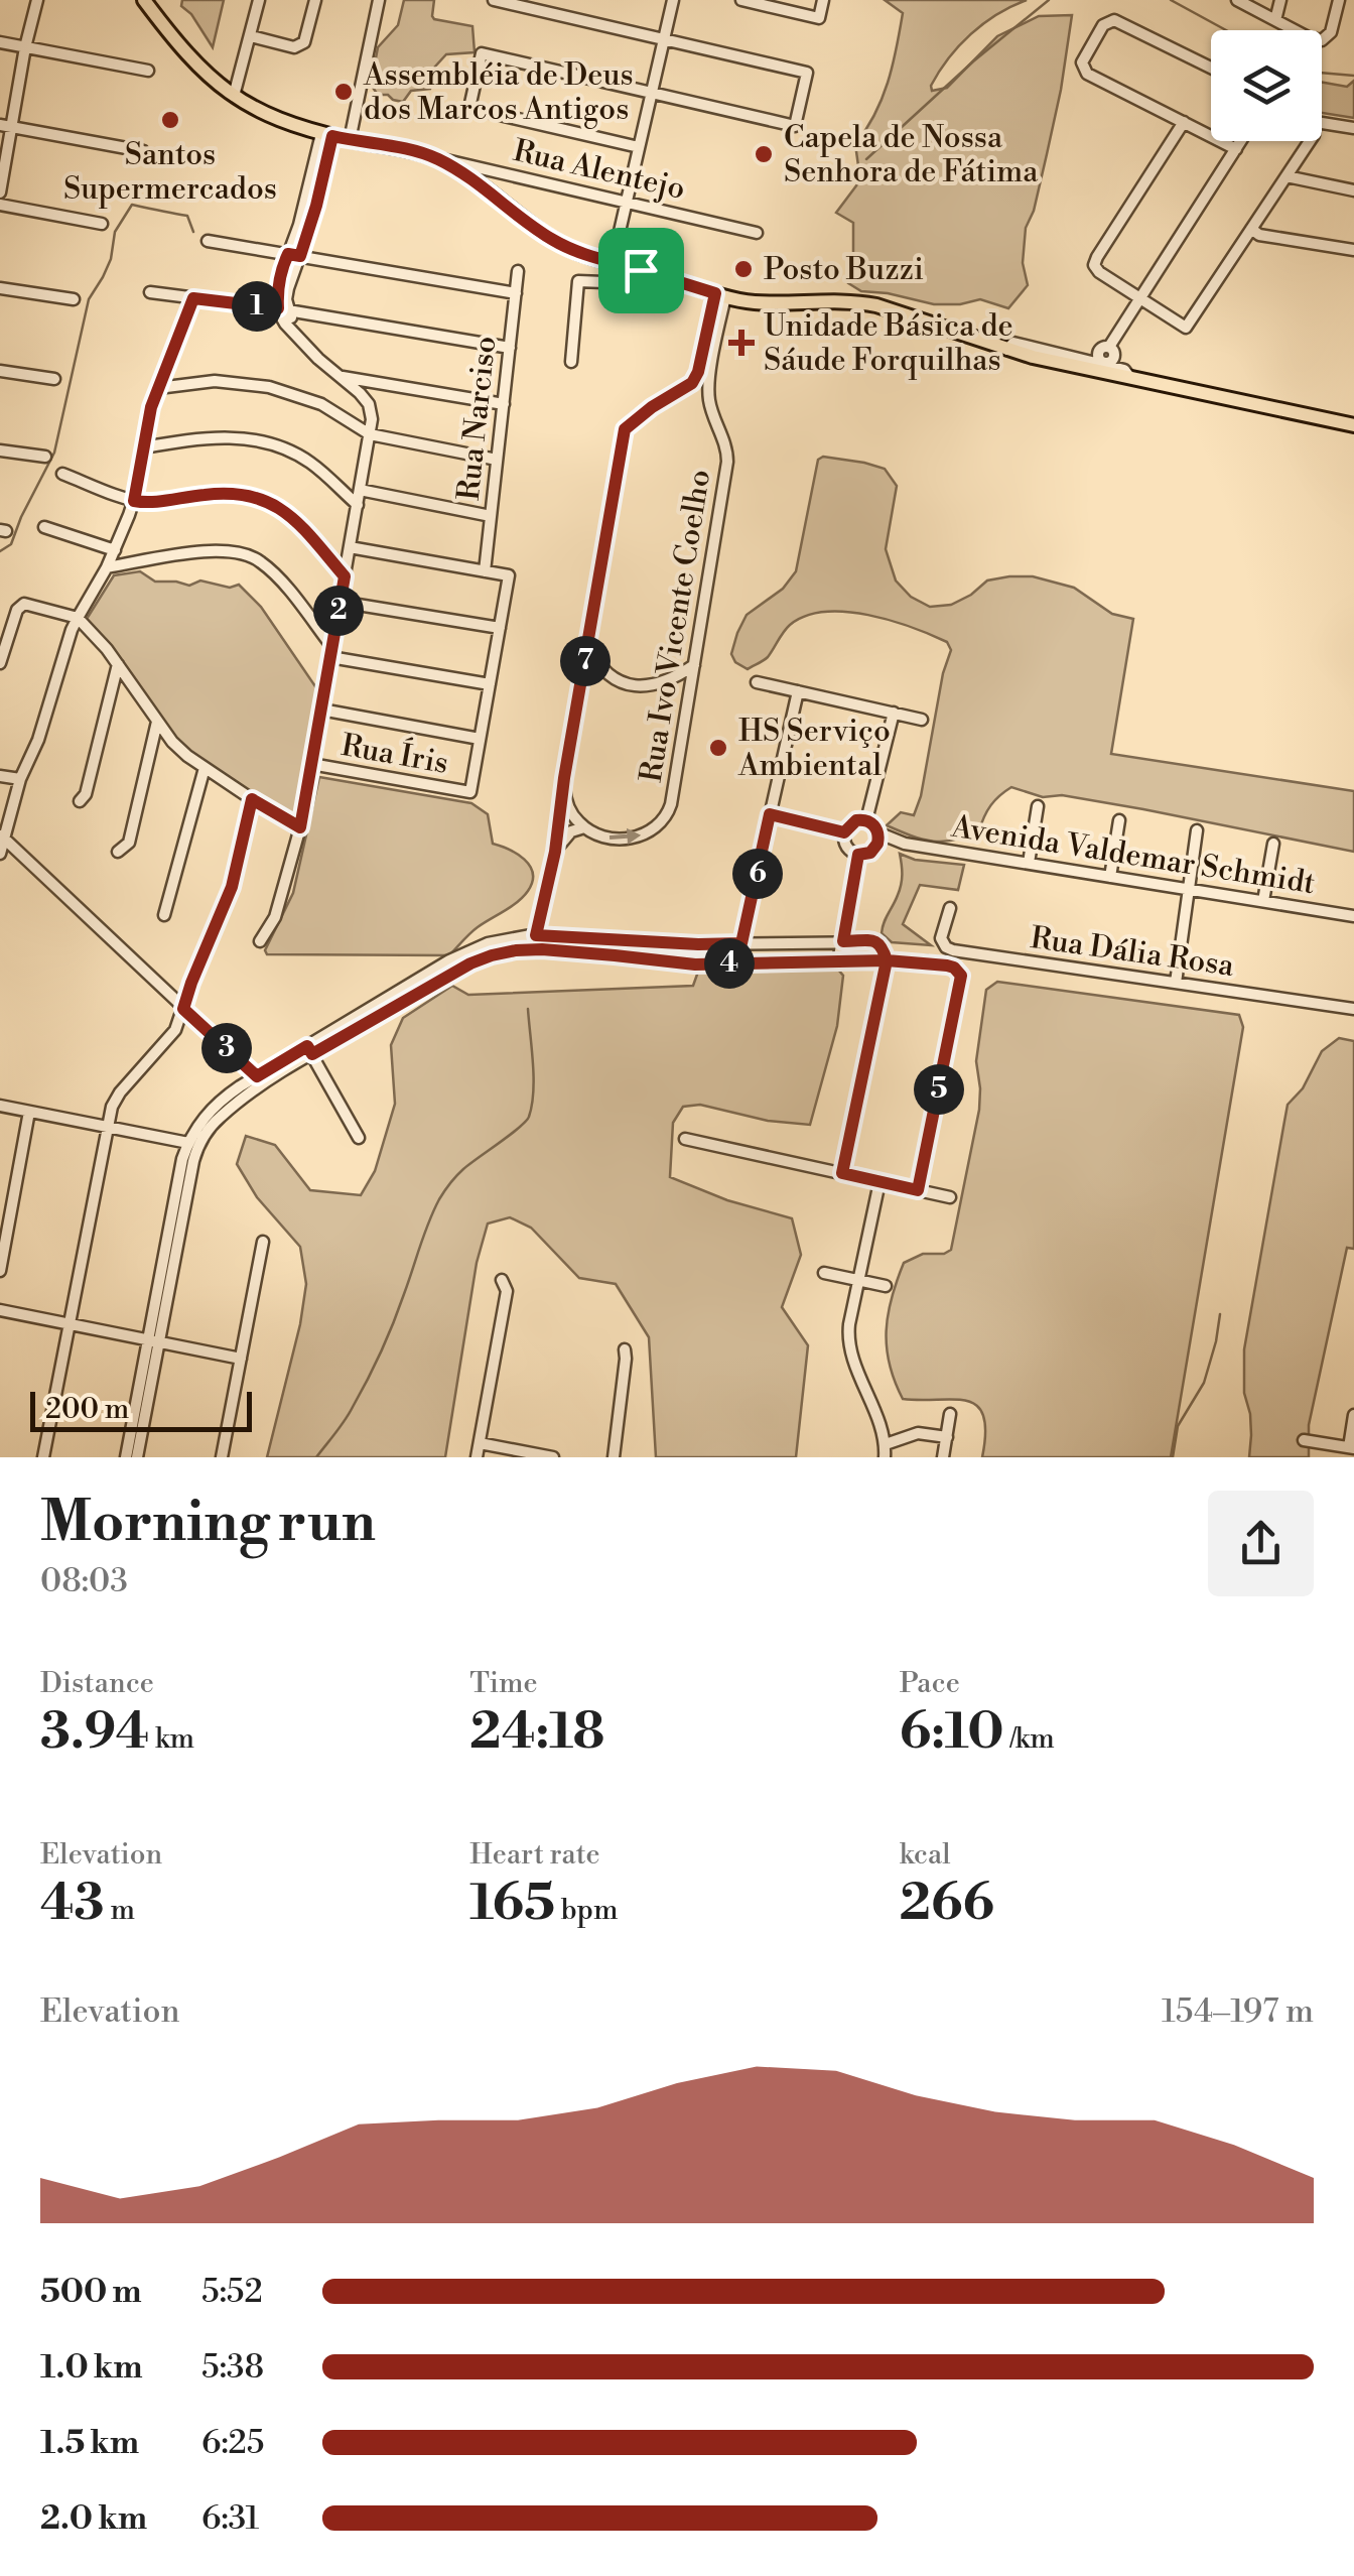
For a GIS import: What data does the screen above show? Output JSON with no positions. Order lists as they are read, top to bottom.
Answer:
{
  "streets": {
    "street": [
      "Rua Alentejo",
      "Rua Narciso",
      "Rua Ivo Vicente Coelho",
      "Rua Íris",
      "Avenida Valdemar Schmidt",
      "Rua Dália Rosa"
    ]
  },
  "places": {
    "other": [
      "Assembléia de Deus dos Marcos Antigos",
      "Santos Supermercados",
      "Capela de Nossa Senhora de Fátima",
      "Posto Buzzi",
      "HS Serviço Ambiental"
    ],
    "health": ["Unidade Básica de Sáude Forquilhas"]
  },
  "scale_bar": "200 m",
  "page": {
    "pins": [
      "1",
      "2",
      "7",
      "6",
      "4",
      "3",
      "5"
    ],
    "scale": "200 m",
    "heading": ["Morning run", "08:03"],
    "stats": [
      ["Distance", "3.94 km"],
      ["Time", "24:18"],
      ["Pace", "6:10 /km"],
      ["Elevation", "43 m"],
      ["Heart rate", "165 bpm"],
      ["kcal", "266"]
    ],
    "chart": ["Elevation", "154–197 m"],
    "list": [
      {
        "name": "500 m",
        "note": "5:52"
      },
      {
        "name": "1.0 km",
        "note": "5:38"
      },
      {
        "name": "1.5 km",
        "note": "6:25"
      },
      {
        "name": "2.0 km",
        "note": "6:31"
      }
    ]
  }
}
